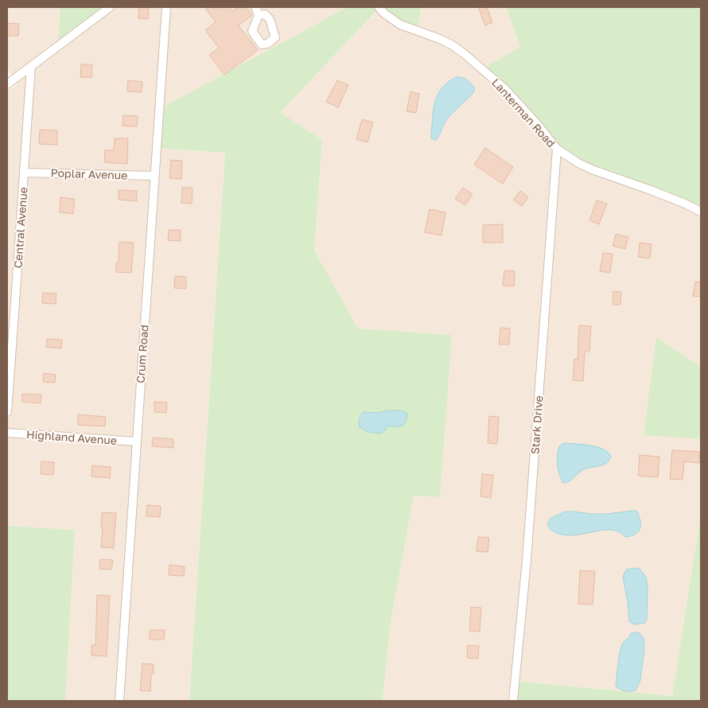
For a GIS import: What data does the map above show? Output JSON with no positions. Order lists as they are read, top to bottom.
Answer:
{
  "streets": {
    "street": [
      "Lanterman Road",
      "Poplar Avenue",
      "Central Avenue",
      "Crum Road",
      "Stark Drive",
      "Highland Avenue"
    ]
  },
  "crossings": [
    ["Lanterman Road", "Stark Drive"],
    ["Poplar Avenue", "Central Avenue"],
    ["Poplar Avenue", "Crum Road"],
    ["Crum Road", "Highland Avenue"]
  ]
}
